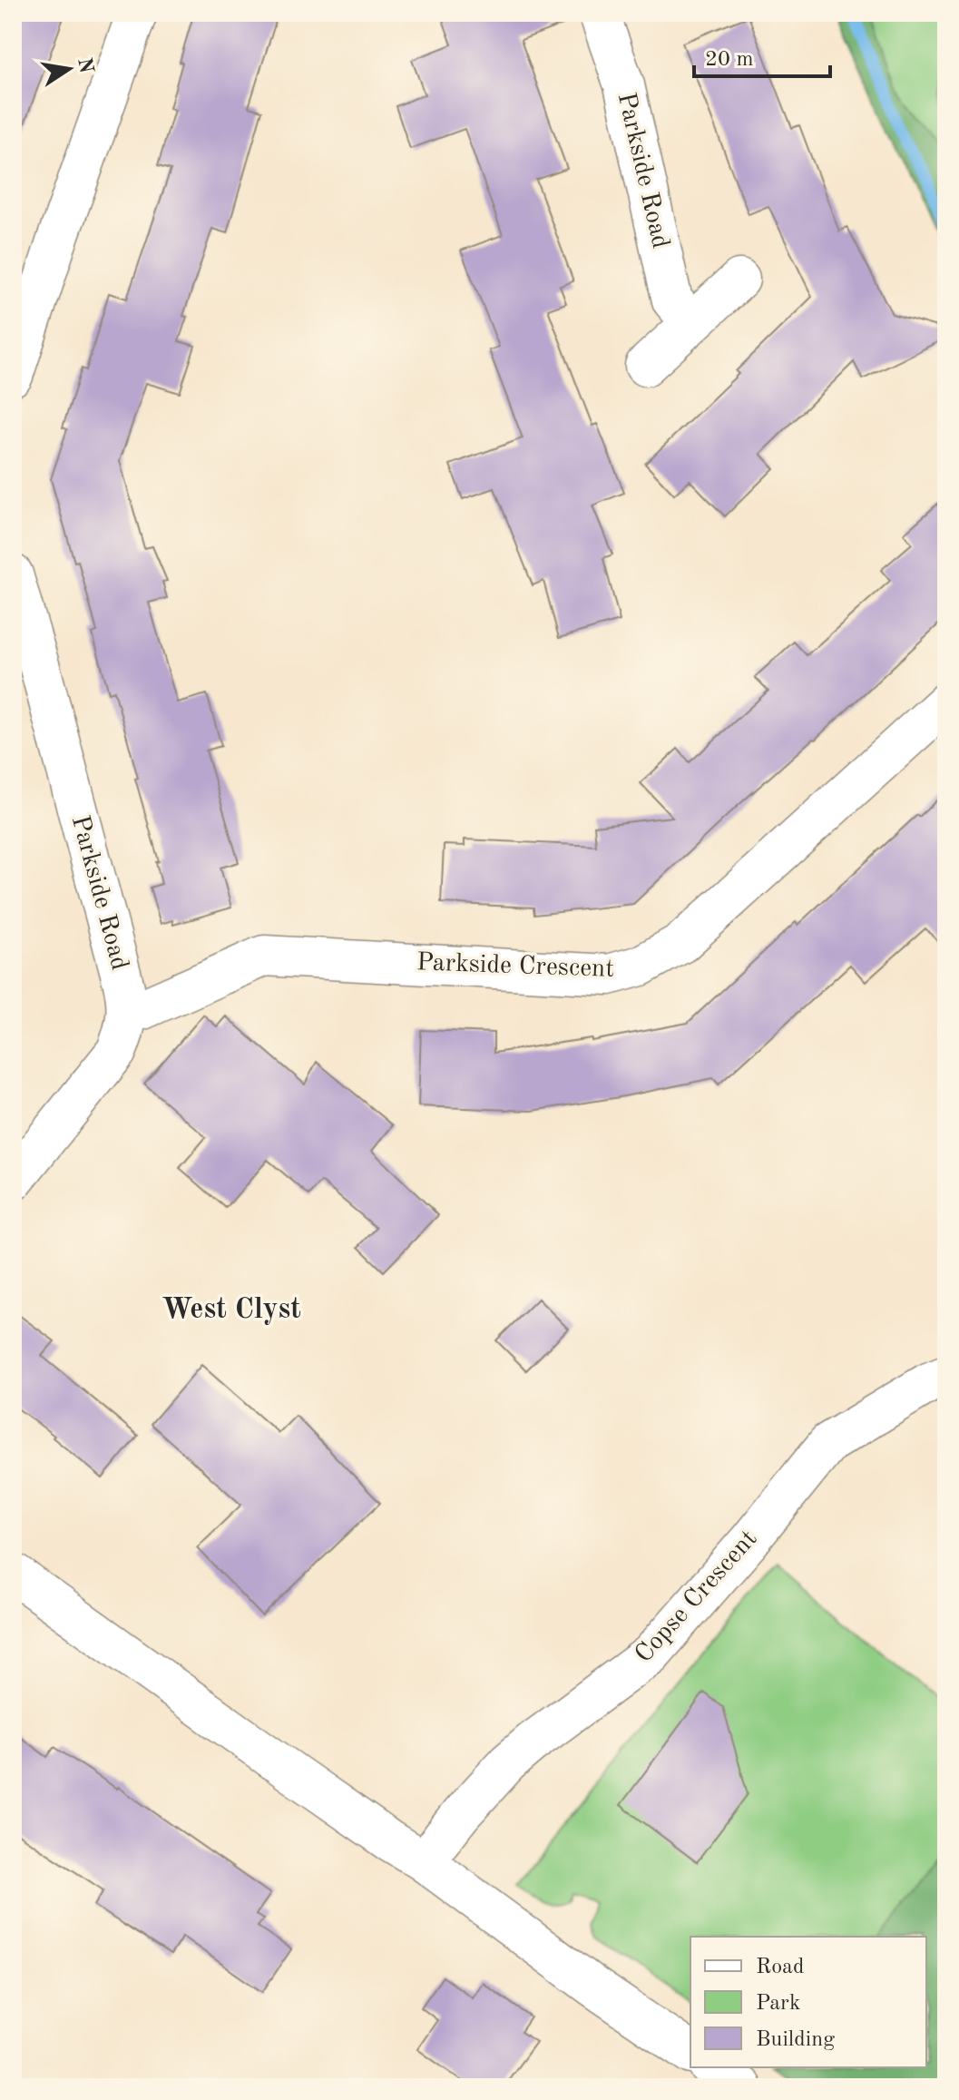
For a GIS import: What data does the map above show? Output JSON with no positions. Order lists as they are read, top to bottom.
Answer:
{
  "streets": {
    "street": ["Parkside Road", "Parkside Crescent", "Copse Crescent"]
  },
  "crossings": [
    ["Parkside Road", "Parkside Crescent"]
  ],
  "districts": ["West Clyst"],
  "legend": ["Road", "Park", "Building"],
  "scale_bar": "20 m",
  "north": "right"
}
